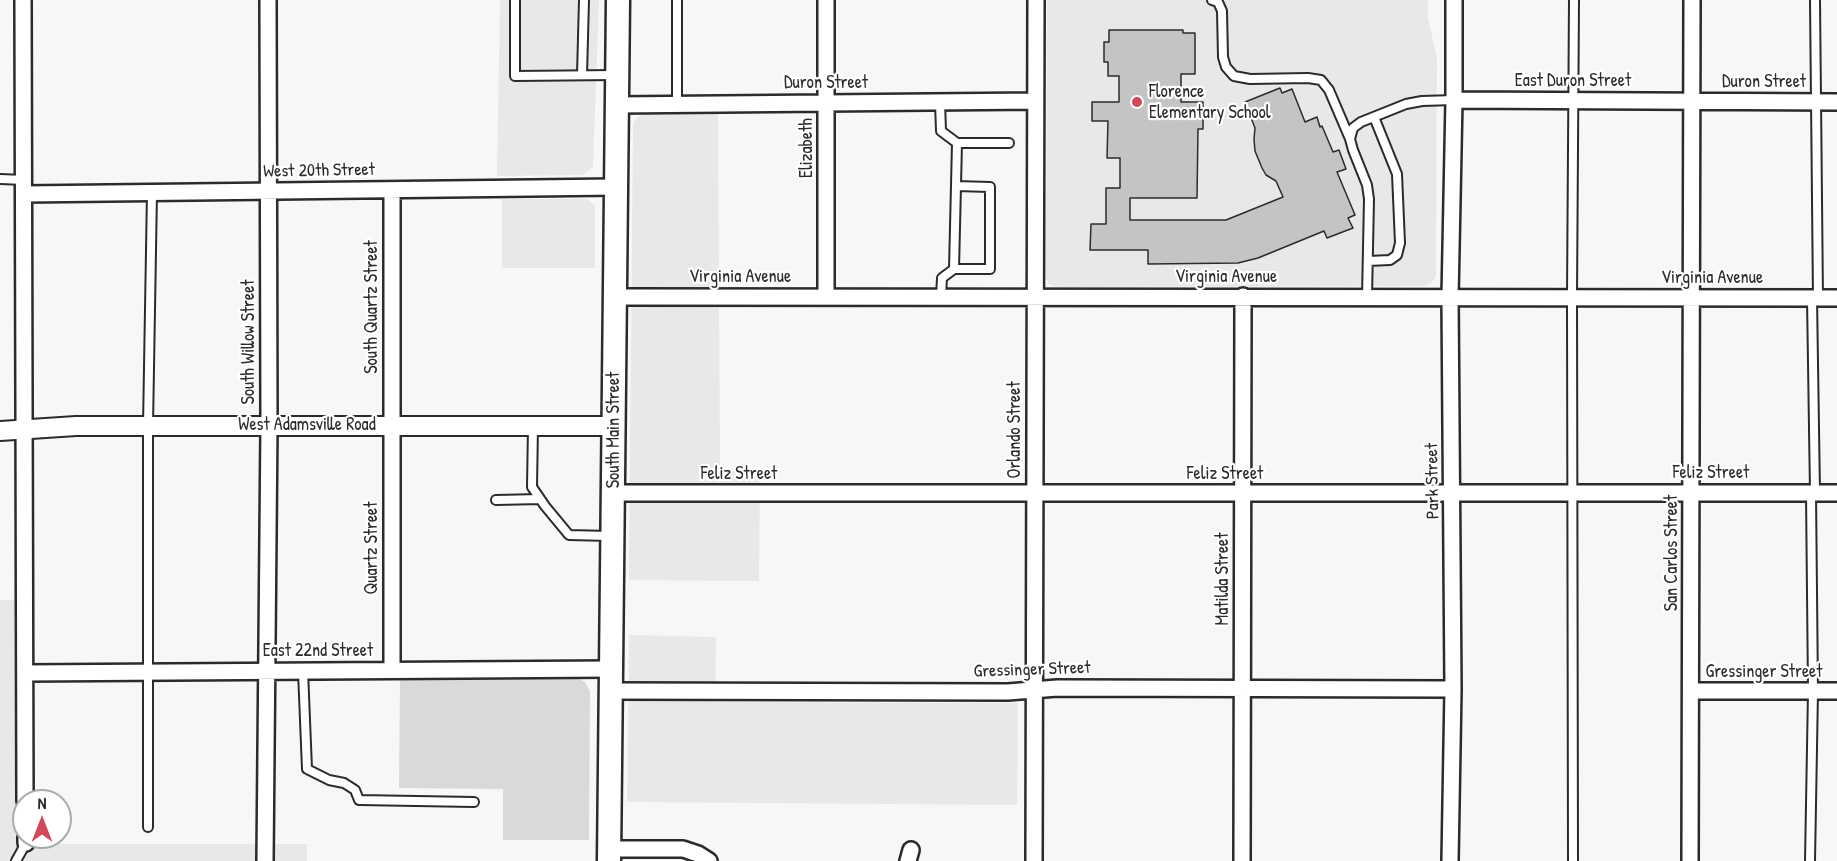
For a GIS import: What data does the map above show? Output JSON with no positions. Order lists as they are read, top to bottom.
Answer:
{
  "streets": {
    "main road": ["South Main Street"],
    "street": [
      "East Duron Street",
      "Duron Street",
      "Elizabeth",
      "West 20th Street",
      "Virginia Avenue",
      "South Quartz Street",
      "South Willow Street",
      "West Adamsville Road",
      "Orlando Street",
      "Feliz Street",
      "Park Street",
      "Quartz Street",
      "San Carlos Street",
      "Matilda Street",
      "East 22nd Street",
      "Gressinger Street"
    ]
  },
  "crossings": [
    ["East Duron Street", "Duron Street"],
    ["East Duron Street", "Park Street"],
    ["East Duron Street", "San Carlos Street"],
    ["Duron Street", "Elizabeth"],
    ["Duron Street", "South Main Street"],
    ["Duron Street", "Orlando Street"],
    ["Duron Street", "San Carlos Street"],
    ["Elizabeth", "Virginia Avenue"],
    ["West 20th Street", "South Quartz Street"],
    ["West 20th Street", "South Willow Street"],
    ["West 20th Street", "South Main Street"],
    ["Virginia Avenue", "South Main Street"],
    ["Virginia Avenue", "Orlando Street"],
    ["Virginia Avenue", "Park Street"],
    ["Virginia Avenue", "San Carlos Street"],
    ["Virginia Avenue", "Matilda Street"],
    ["South Quartz Street", "West Adamsville Road"],
    ["South Quartz Street", "Quartz Street"],
    ["South Willow Street", "West Adamsville Road"],
    ["South Willow Street", "East 22nd Street"],
    ["West Adamsville Road", "South Main Street"],
    ["West Adamsville Road", "Quartz Street"],
    ["South Main Street", "Feliz Street"],
    ["South Main Street", "East 22nd Street"],
    ["South Main Street", "Gressinger Street"],
    ["Orlando Street", "Feliz Street"],
    ["Orlando Street", "Gressinger Street"],
    ["Feliz Street", "Park Street"],
    ["Feliz Street", "San Carlos Street"],
    ["Feliz Street", "Matilda Street"],
    ["Park Street", "Gressinger Street"],
    ["Quartz Street", "East 22nd Street"],
    ["San Carlos Street", "Gressinger Street"],
    ["Matilda Street", "Gressinger Street"],
    ["East 22nd Street", "Gressinger Street"]
  ],
  "places": ["Florence Elementary School"],
  "north": "top"
}
